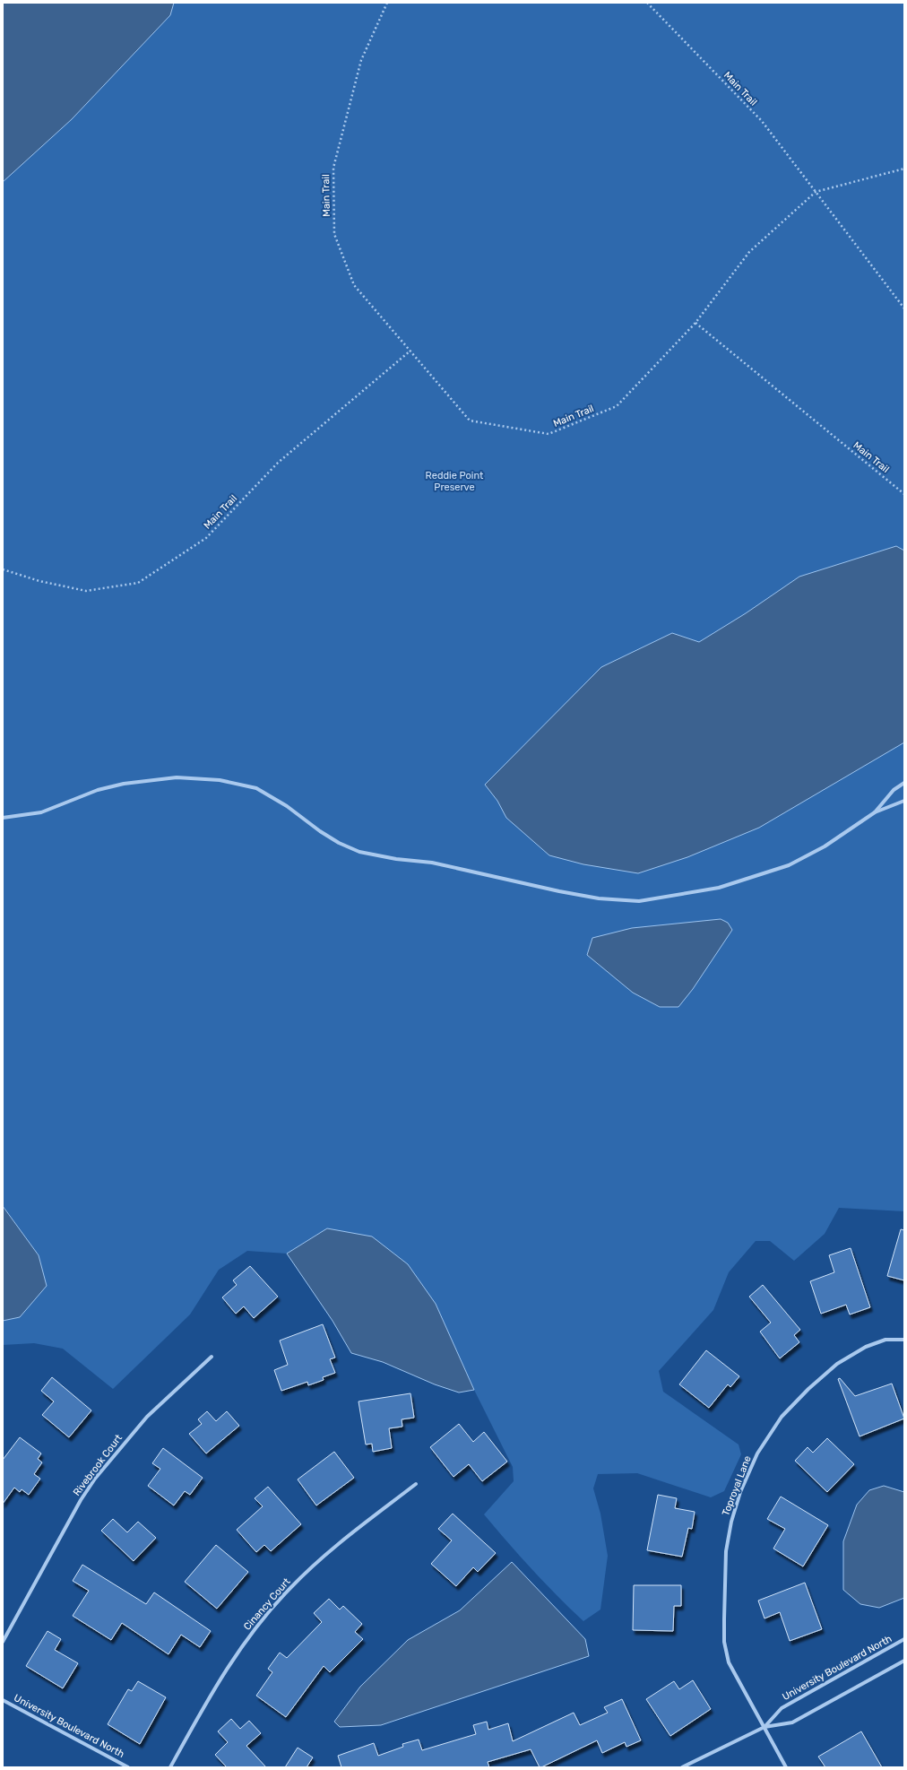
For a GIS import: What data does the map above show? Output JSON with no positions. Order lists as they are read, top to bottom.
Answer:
{
  "streets": {
    "street": [
      "Rivebrook Court",
      "Toproyal Lane",
      "Cinancy Court",
      "University Boulevard North"
    ],
    "path": ["Main Trail"]
  },
  "crossings": [
    ["Toproyal Lane", "University Boulevard North"]
  ],
  "parks": ["Reddie Point Preserve"]
}
